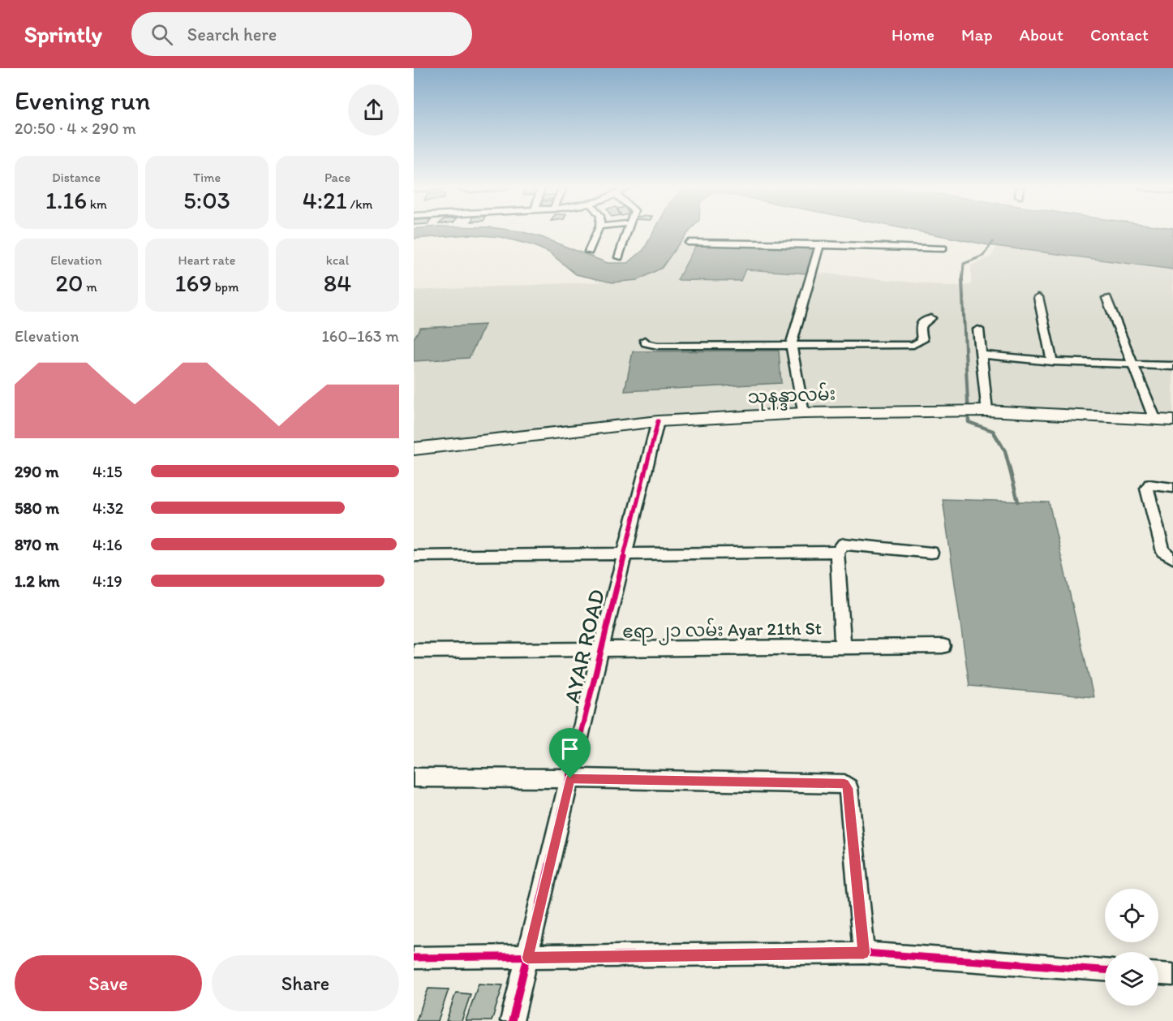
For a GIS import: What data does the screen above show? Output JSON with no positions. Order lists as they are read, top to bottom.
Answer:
{
  "streets": {
    "main road": ["သုနန္ဒာလမ်း"],
    "street": ["ဧရာ ၂၁ လမ်း Ayar 21th St", "AYAR ROAD"]
  },
  "crossings": [
    ["သုနန္ဒာလမ်း", "AYAR ROAD"],
    ["ဧရာ ၂၁ လမ်း Ayar 21th St", "AYAR ROAD"]
  ],
  "page": {
    "header": "Sprintly",
    "search": "Search here",
    "nav": [
      "Home",
      "Map",
      "About",
      "Contact"
    ],
    "heading": ["Evening run", "20:50 · 4 × 290 m"],
    "stats": [
      ["Distance", "1.16 km"],
      ["Time", "5:03"],
      ["Pace", "4:21 /km"],
      ["Elevation", "20 m"],
      ["Heart rate", "169 bpm"],
      ["kcal", "84"]
    ],
    "chart": ["Elevation", "160–163 m"],
    "list": [
      {
        "name": "290 m",
        "note": "4:15"
      },
      {
        "name": "580 m",
        "note": "4:32"
      },
      {
        "name": "870 m",
        "note": "4:16"
      },
      {
        "name": "1.2 km",
        "note": "4:19"
      }
    ],
    "buttons": ["Save", "Share"]
  }
}
